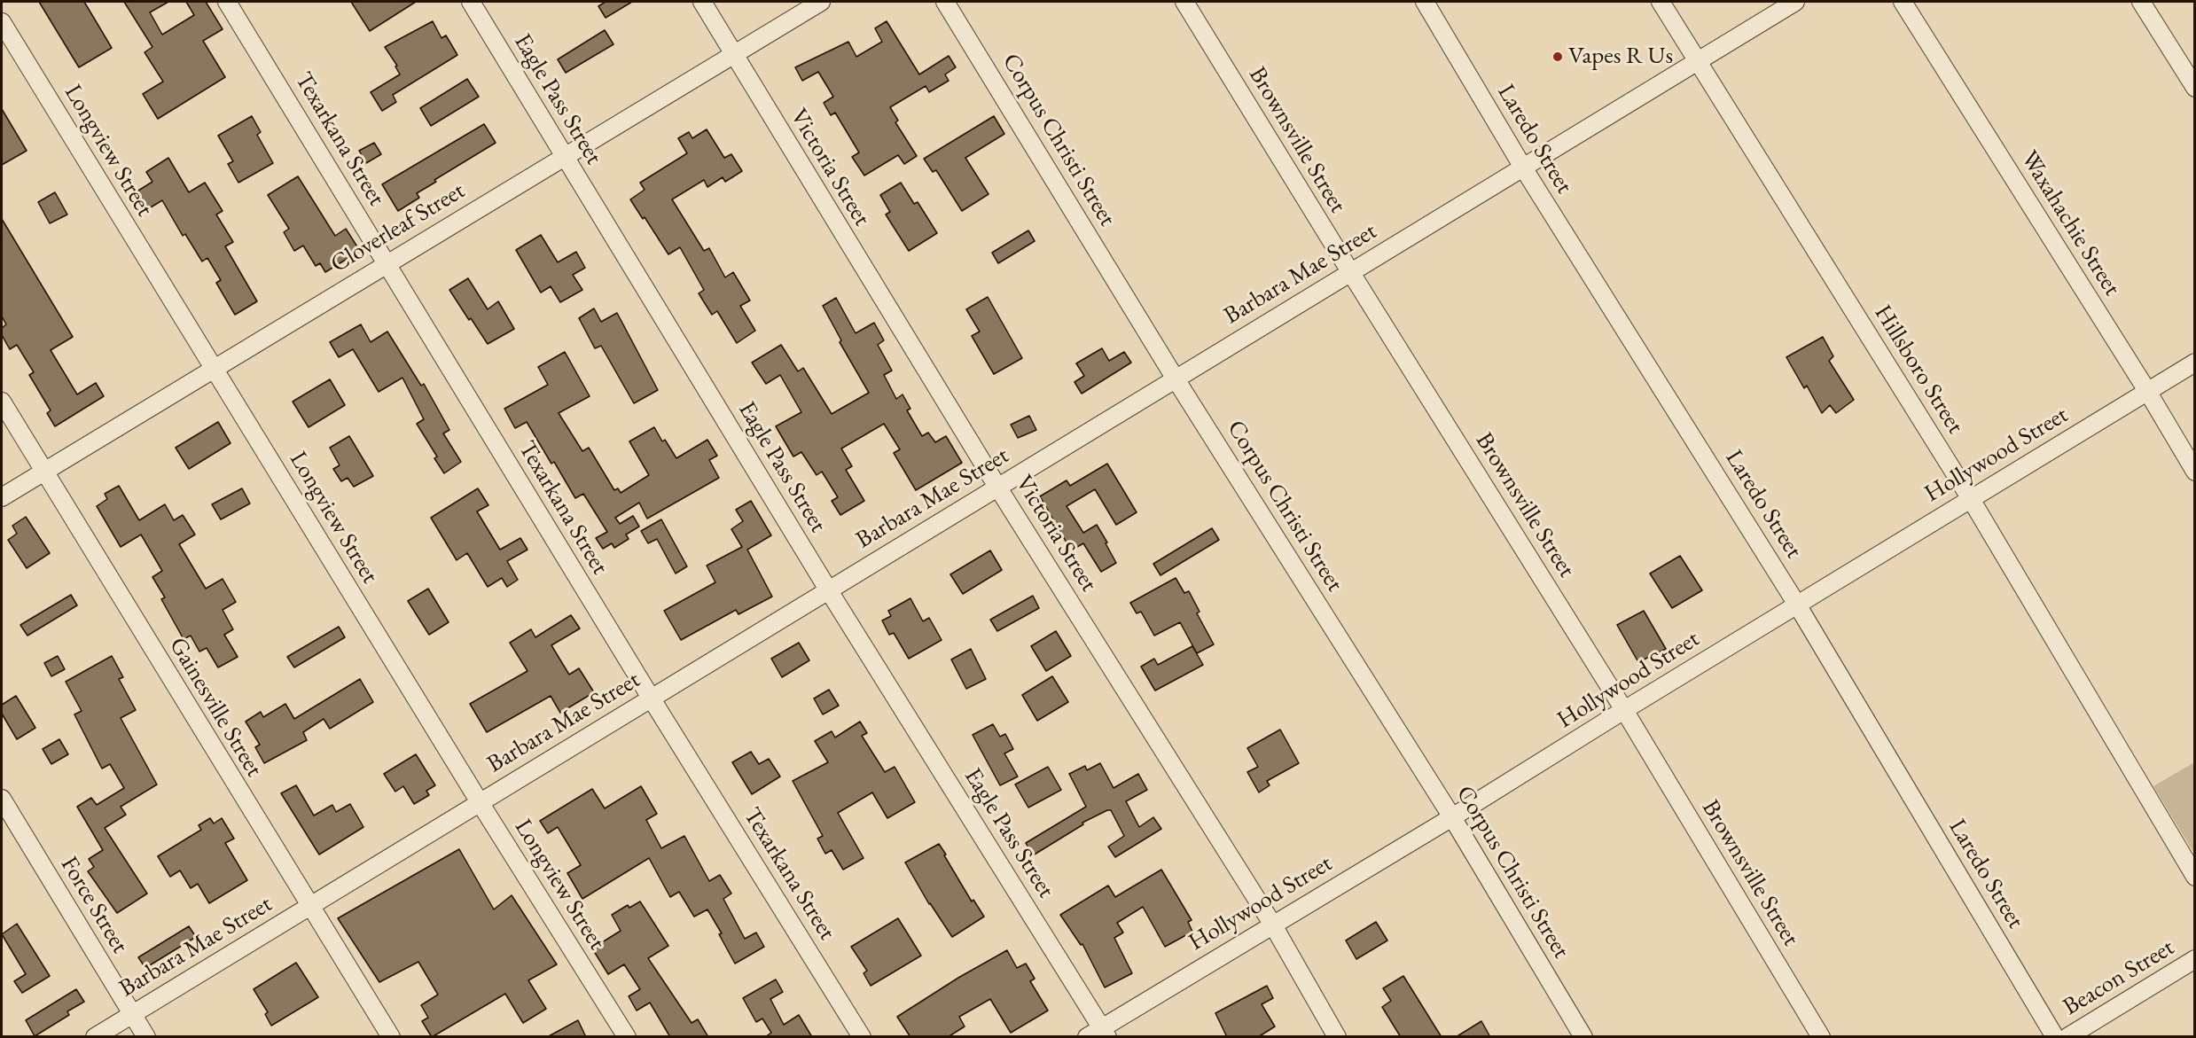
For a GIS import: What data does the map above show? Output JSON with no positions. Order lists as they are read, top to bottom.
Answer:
{
  "streets": {
    "street": [
      "Eagle Pass Street",
      "Texarkana Street",
      "Laredo Street",
      "Corpus Christi Street",
      "Brownsville Street",
      "Longview Street",
      "Victoria Street",
      "Waxahachie Street",
      "Cloverleaf Street",
      "Barbara Mae Street",
      "Hillsboro Street",
      "Hollywood Street",
      "Gainesville Street",
      "Force Street",
      "Beacon Street"
    ]
  },
  "crossings": [
    ["Eagle Pass Street", "Cloverleaf Street"],
    ["Eagle Pass Street", "Barbara Mae Street"],
    ["Eagle Pass Street", "Hollywood Street"],
    ["Texarkana Street", "Cloverleaf Street"],
    ["Texarkana Street", "Barbara Mae Street"],
    ["Laredo Street", "Barbara Mae Street"],
    ["Laredo Street", "Hollywood Street"],
    ["Corpus Christi Street", "Barbara Mae Street"],
    ["Corpus Christi Street", "Hollywood Street"],
    ["Brownsville Street", "Barbara Mae Street"],
    ["Brownsville Street", "Hollywood Street"],
    ["Longview Street", "Cloverleaf Street"],
    ["Longview Street", "Barbara Mae Street"],
    ["Victoria Street", "Cloverleaf Street"],
    ["Victoria Street", "Barbara Mae Street"],
    ["Victoria Street", "Hollywood Street"],
    ["Waxahachie Street", "Hollywood Street"],
    ["Cloverleaf Street", "Gainesville Street"],
    ["Barbara Mae Street", "Hillsboro Street"],
    ["Barbara Mae Street", "Gainesville Street"],
    ["Barbara Mae Street", "Force Street"],
    ["Hillsboro Street", "Hollywood Street"]
  ],
  "places": ["Vapes R Us"]
}
